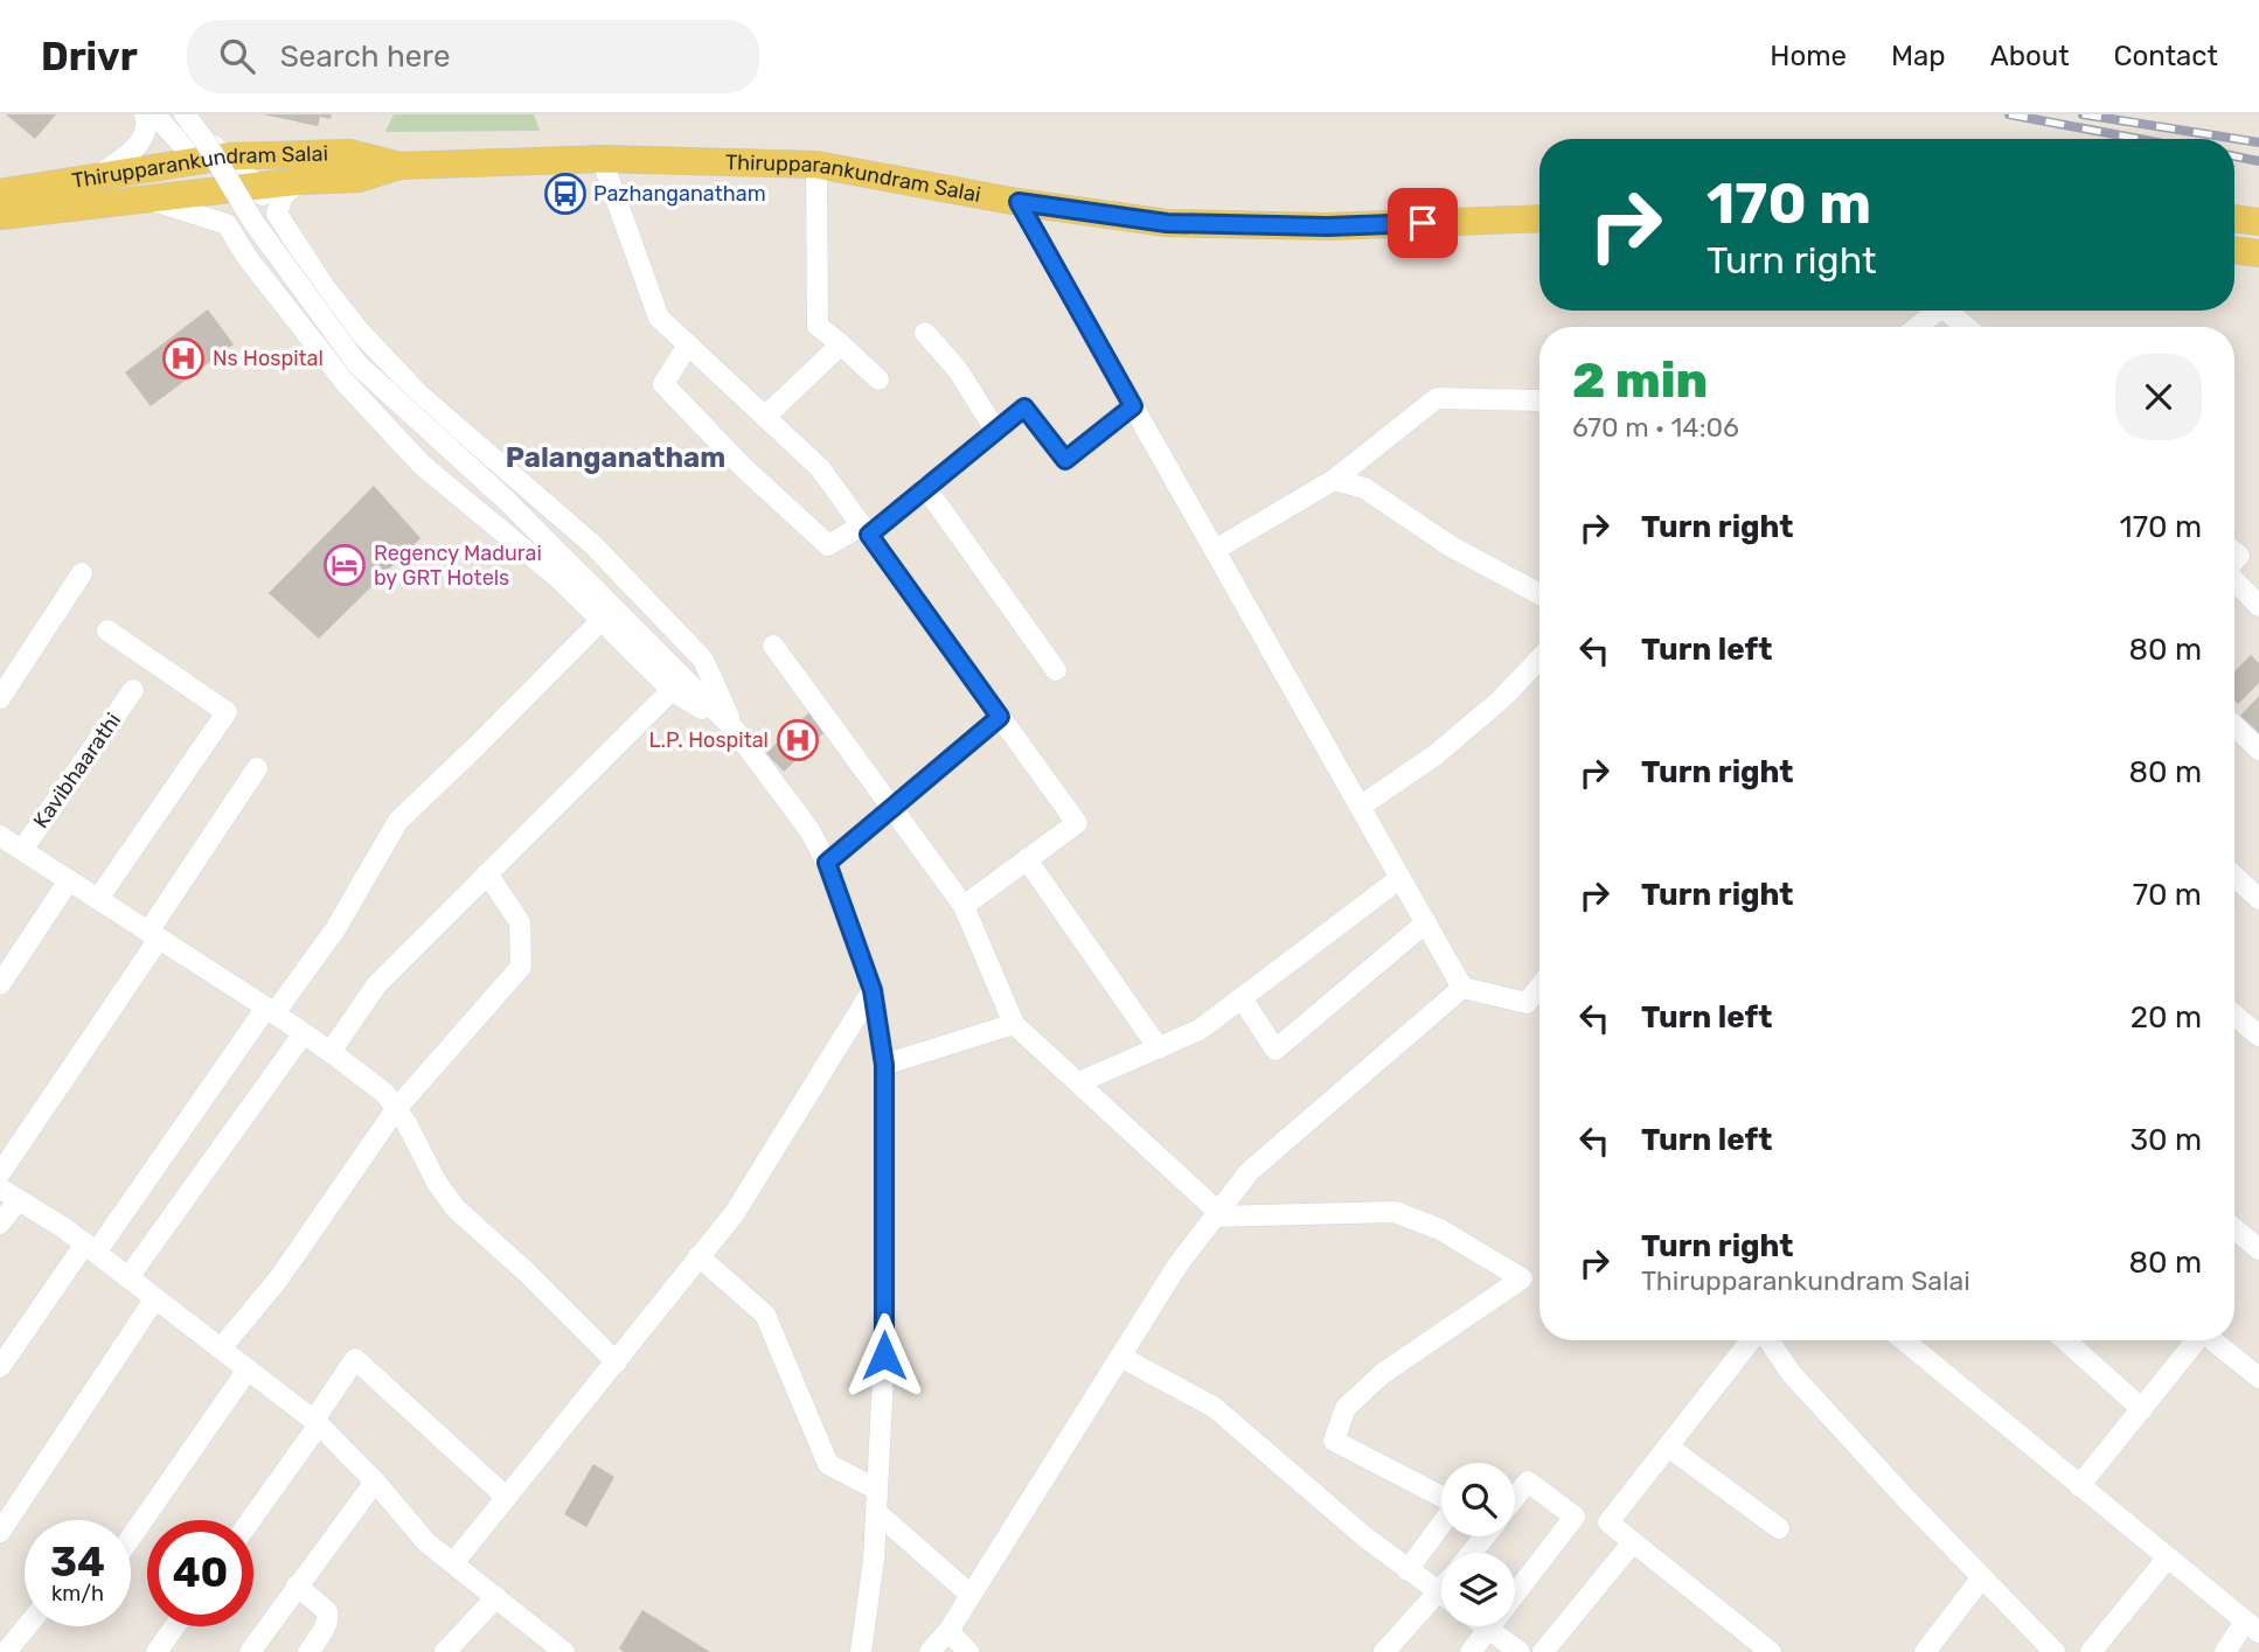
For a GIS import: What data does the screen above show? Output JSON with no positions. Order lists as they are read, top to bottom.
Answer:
{
  "streets": {
    "main road": ["Thirupparankundram Salai"],
    "street": ["Kavibhaarathi"]
  },
  "districts": ["Palanganatham"],
  "places": {
    "bus stop": ["Pazhanganatham"],
    "hospital": ["Ns Hospital", "L.P. Hospital"],
    "hotel": ["Regency Madurai by GRT Hotels"]
  },
  "page": {
    "header": "Drivr",
    "search": "Search here",
    "nav": [
      "Home",
      "Map",
      "About",
      "Contact"
    ],
    "turn": ["170 m", "Turn right"],
    "heading": ["2 min", "670 m · 14:06"],
    "list": [
      {
        "name": "Turn right",
        "value": "170 m"
      },
      {
        "name": "Turn left",
        "value": "80 m"
      },
      {
        "name": "Turn right",
        "value": "80 m"
      },
      {
        "name": "Turn right",
        "value": "70 m"
      },
      {
        "name": "Turn left",
        "value": "20 m"
      },
      {
        "name": "Turn left",
        "value": "30 m"
      },
      {
        "name": "Turn right",
        "note": "Thirupparankundram Salai",
        "value": "80 m"
      }
    ],
    "speed": "34 km/h",
    "limit": "40"
  }
}
